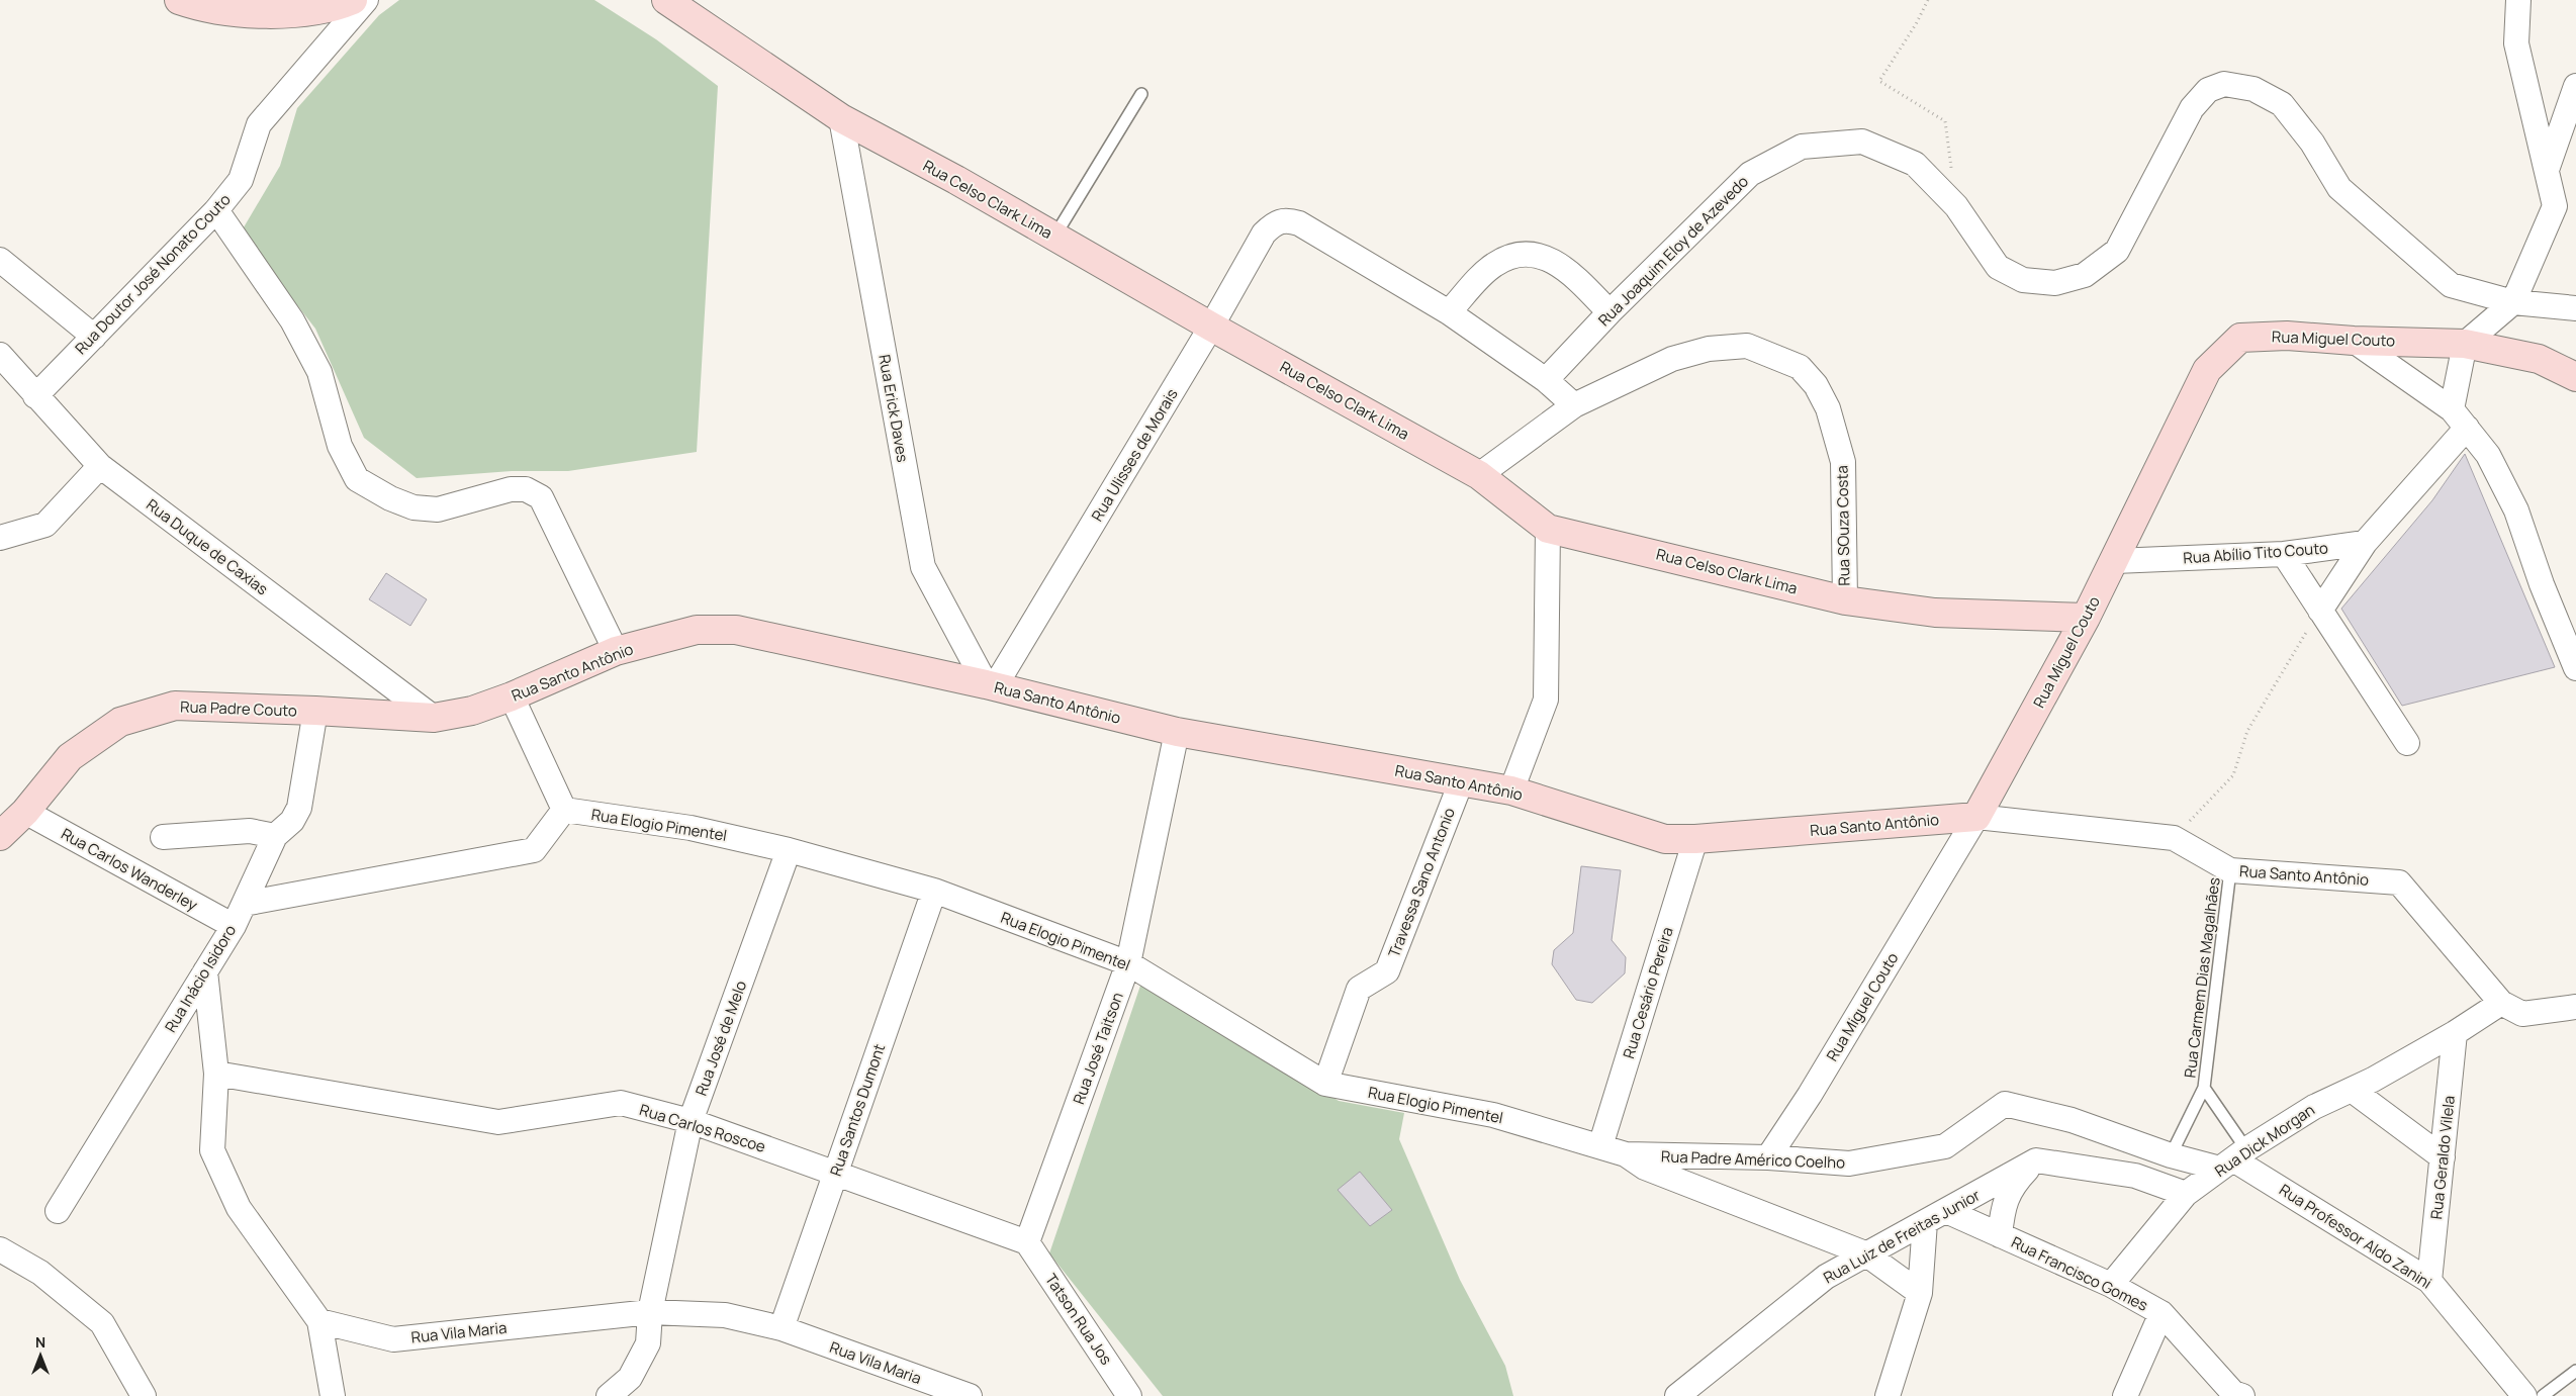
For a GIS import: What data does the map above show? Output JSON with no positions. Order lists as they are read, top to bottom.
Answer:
{
  "streets": {
    "street": [
      "Rua Celso Clark Lima",
      "Rua Joaquim Eloy de Azevedo",
      "Rua Doutor José Nonato Couto",
      "Rua Miguel Couto",
      "Rua Erick Daves",
      "Rua Ulisses de Morais",
      "Rua SOuza Costa",
      "Rua Duque de Caxias",
      "Rua Abílio Tito Couto",
      "Rua Santo Antônio",
      "Rua Padre Couto",
      "Rua Elogio Pimentel",
      "Rua Carlos Wanderley",
      "Travessa Sano Antonio",
      "Rua Inácio Isidoro",
      "Rua Cesário Pereira",
      "Rua José de Melo",
      "Rua José Taitson",
      "Rua Santos Dumont",
      "Rua Carlos Roscoe",
      "Rua Dick Morgan",
      "Rua Geraldo Vilela",
      "Rua Padre Américo Coelho",
      "Rua Luiz de Freitas Junior",
      "Rua Professor Aldo Zanini",
      "Rua Francisco Gomes",
      "Tatson Rua Jos",
      "Rua Vila Maria"
    ],
    "lane": ["Rua Carmem Dias Magalhães"]
  },
  "crossings": [
    ["Rua Celso Clark Lima", "Rua Miguel Couto"],
    ["Rua Celso Clark Lima", "Rua Erick Daves"],
    ["Rua Celso Clark Lima", "Rua Ulisses de Morais"],
    ["Rua Celso Clark Lima", "Rua SOuza Costa"],
    ["Rua Doutor José Nonato Couto", "Rua Duque de Caxias"],
    ["Rua Miguel Couto", "Rua Abílio Tito Couto"],
    ["Rua Miguel Couto", "Rua Santo Antônio"],
    ["Rua Miguel Couto", "Rua Padre Américo Coelho"],
    ["Rua Erick Daves", "Rua Ulisses de Morais"],
    ["Rua Erick Daves", "Rua Santo Antônio"],
    ["Rua Ulisses de Morais", "Rua Santo Antônio"],
    ["Rua Duque de Caxias", "Rua Santo Antônio"],
    ["Rua Duque de Caxias", "Rua Padre Couto"],
    ["Rua Santo Antônio", "Rua Padre Couto"],
    ["Rua Santo Antônio", "Travessa Sano Antonio"],
    ["Rua Santo Antônio", "Rua Carmem Dias Magalhães"],
    ["Rua Santo Antônio", "Rua Cesário Pereira"],
    ["Rua Santo Antônio", "Rua José Taitson"],
    ["Rua Santo Antônio", "Rua Dick Morgan"],
    ["Rua Padre Couto", "Rua Carlos Wanderley"],
    ["Rua Elogio Pimentel", "Travessa Sano Antonio"],
    ["Rua Elogio Pimentel", "Rua Cesário Pereira"],
    ["Rua Elogio Pimentel", "Rua José de Melo"],
    ["Rua Elogio Pimentel", "Rua José Taitson"],
    ["Rua Elogio Pimentel", "Rua Santos Dumont"],
    ["Rua Elogio Pimentel", "Rua Padre Américo Coelho"],
    ["Rua Elogio Pimentel", "Rua Luiz de Freitas Junior"],
    ["Rua Carlos Wanderley", "Rua Inácio Isidoro"],
    ["Rua Carmem Dias Magalhães", "Rua Dick Morgan"],
    ["Rua Carmem Dias Magalhães", "Rua Padre Américo Coelho"],
    ["Rua Carmem Dias Magalhães", "Rua Professor Aldo Zanini"],
    ["Rua José de Melo", "Rua Carlos Roscoe"],
    ["Rua José de Melo", "Rua Vila Maria"],
    ["Rua José Taitson", "Rua Carlos Roscoe"],
    ["Rua José Taitson", "Tatson Rua Jos"],
    ["Rua Santos Dumont", "Rua Carlos Roscoe"],
    ["Rua Santos Dumont", "Rua Vila Maria"],
    ["Rua Carlos Roscoe", "Tatson Rua Jos"],
    ["Rua Dick Morgan", "Rua Geraldo Vilela"],
    ["Rua Dick Morgan", "Rua Padre Américo Coelho"],
    ["Rua Dick Morgan", "Rua Professor Aldo Zanini"],
    ["Rua Dick Morgan", "Rua Francisco Gomes"],
    ["Rua Geraldo Vilela", "Rua Professor Aldo Zanini"],
    ["Rua Padre Américo Coelho", "Rua Professor Aldo Zanini"],
    ["Rua Luiz de Freitas Junior", "Rua Francisco Gomes"]
  ],
  "north": "top"
}
